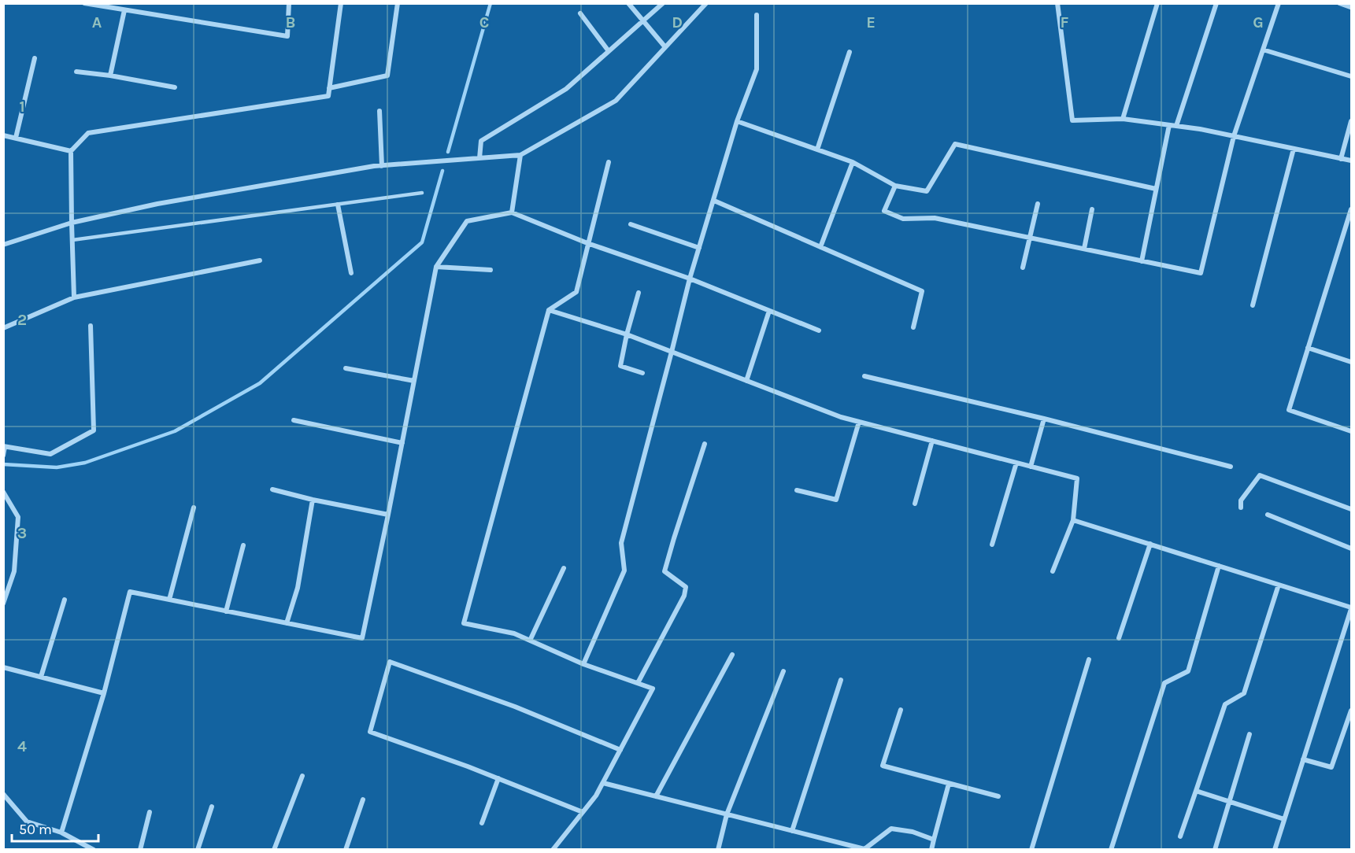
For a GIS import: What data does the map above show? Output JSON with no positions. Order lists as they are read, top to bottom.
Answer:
{
  "scale_bar": "50 m",
  "grid": {
    "columns": [
      "A",
      "B",
      "C",
      "D",
      "E",
      "F",
      "G"
    ],
    "rows": [
      "1",
      "2",
      "3",
      "4"
    ]
  }
}
